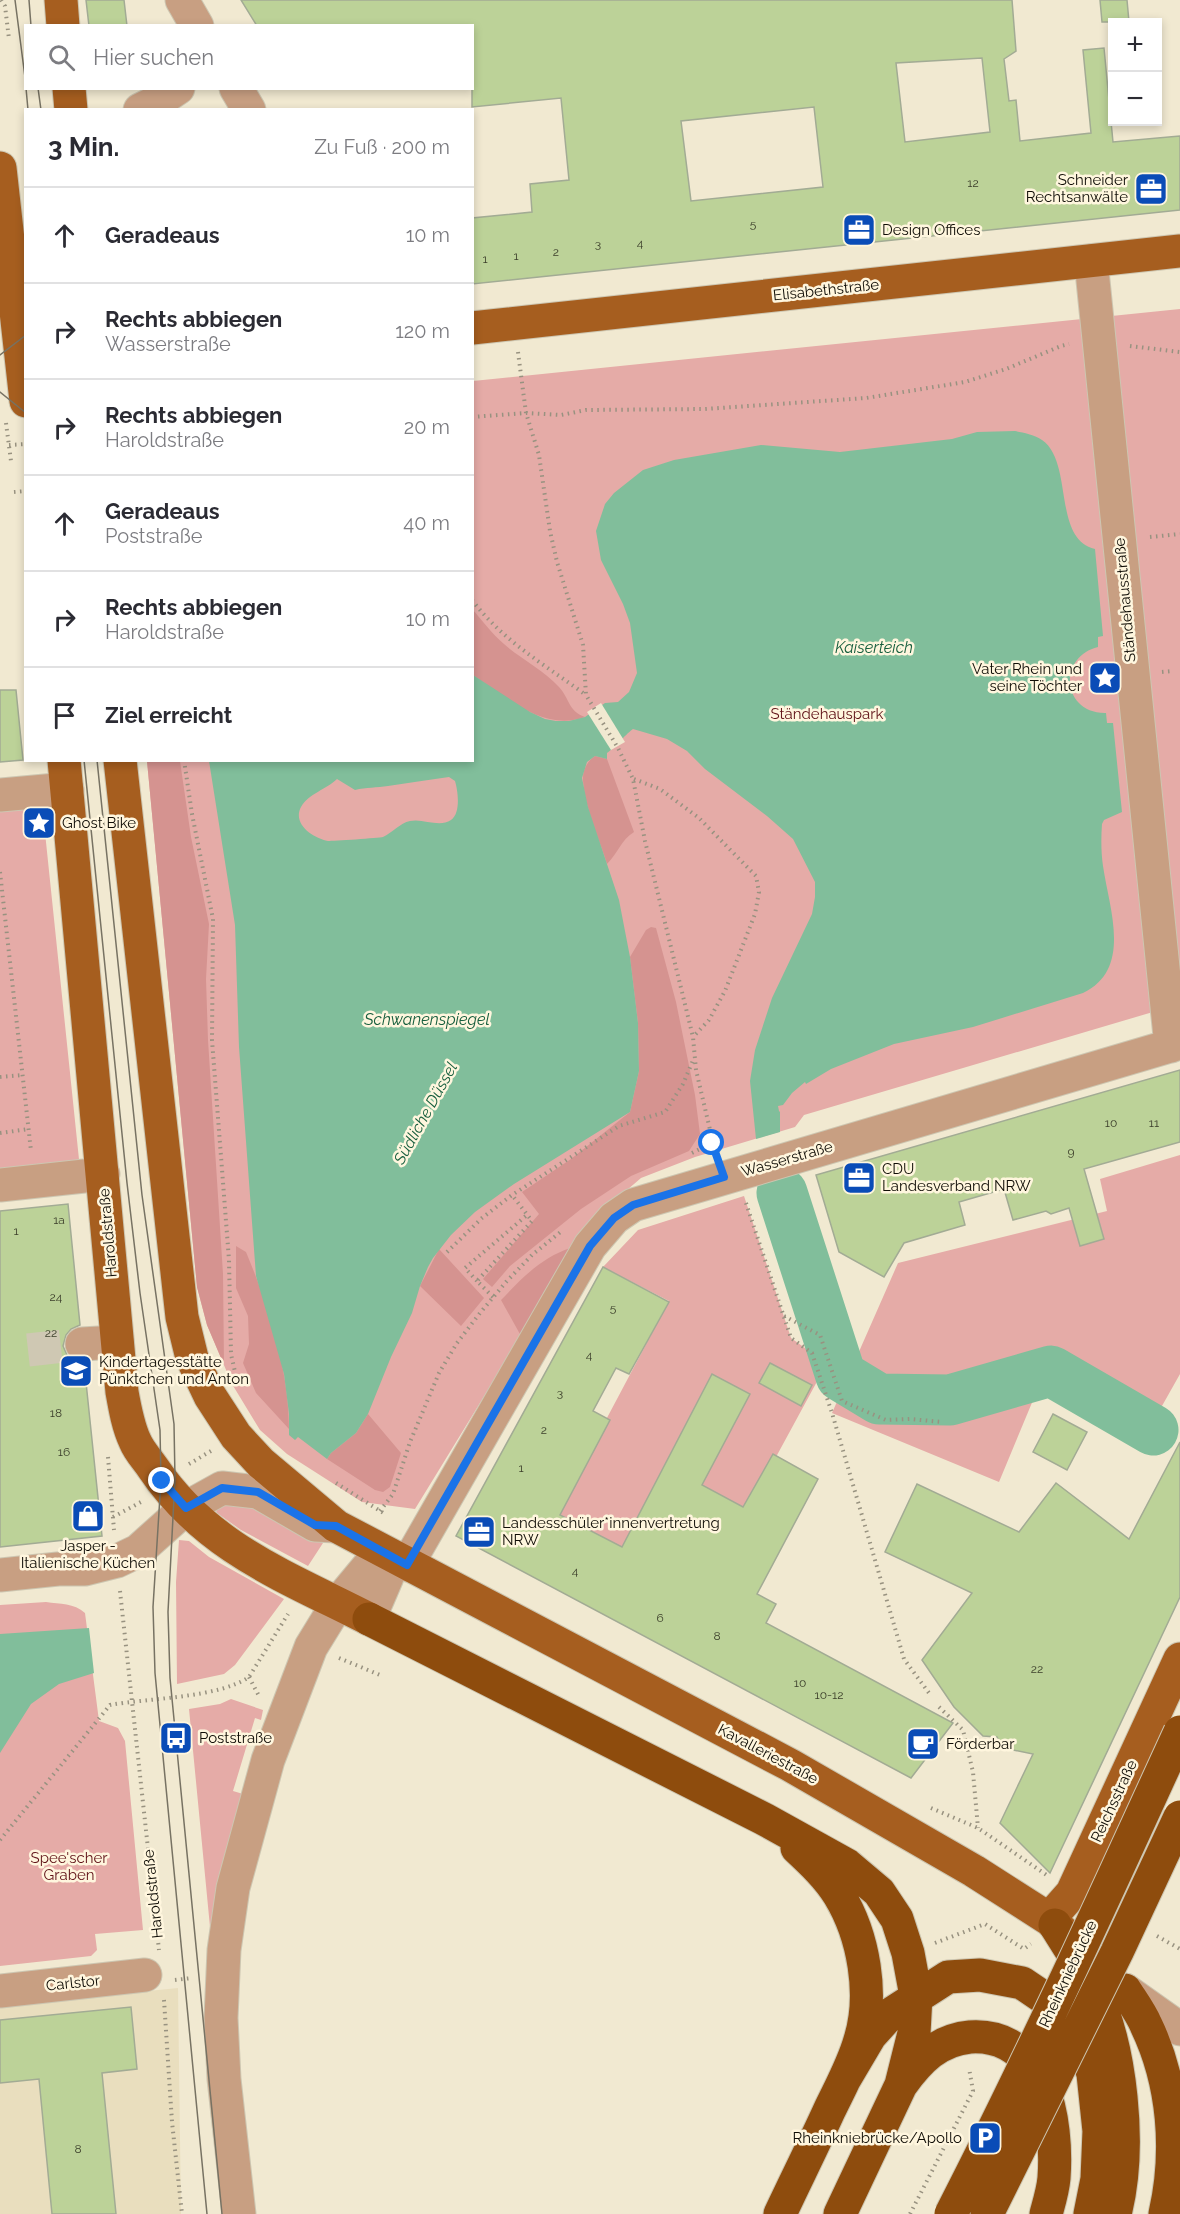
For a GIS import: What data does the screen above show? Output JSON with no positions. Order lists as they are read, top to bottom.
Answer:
{
  "streets": {
    "highway": ["Rheinkniebrücke"],
    "main road": [
      "Elisabethstraße",
      "Haroldstraße",
      "Kavalleriestraße",
      "Reichsstraße"
    ],
    "street": ["Ständehausstraße", "Wasserstraße", "Carlstor"]
  },
  "crossings": [
    ["Elisabethstraße", "Ständehausstraße"],
    ["Ständehausstraße", "Wasserstraße"],
    ["Wasserstraße", "Kavalleriestraße"],
    ["Haroldstraße", "Carlstor"],
    ["Kavalleriestraße", "Reichsstraße"]
  ],
  "water": ["Kaiserteich", "Schwanenspiegel", "Südliche Düssel"],
  "parks": ["Ständehauspark", "Spee'scher Graben"],
  "places": {
    "office": [
      "Schneider Rechtsanwälte",
      "Design Offices",
      "CDU Landesverband NRW",
      "Landesschüler*innenvertretung NRW"
    ],
    "place": ["Vater Rhein und seine Töchter", "Ghost Bike"],
    "school or university": ["Kindertagesstätte Pünktchen und Anton"],
    "shop": ["Jasper - Italienische Küchen"],
    "bus stop": ["Poststraße"],
    "cafe": ["Förderbar"],
    "parking": ["Rheinkniebrücke/Apollo"]
  },
  "house_numbers": [
    "12",
    "5",
    "4",
    "3",
    "2",
    "1",
    "1",
    "10",
    "11",
    "9",
    "1a",
    "1",
    "24",
    "5",
    "22",
    "4",
    "3",
    "18",
    "2",
    "16",
    "1",
    "4",
    "6",
    "8",
    "22",
    "10",
    "10-12",
    "8"
  ],
  "page": {
    "map_buttons": ["+", "−"],
    "search": "Hier suchen",
    "heading": ["3 Min.", "Zu Fuß · 200 m"],
    "list": [
      ["Geradeaus", "10 m"],
      ["Rechts abbiegen", "Wasserstraße", "120 m"],
      ["Rechts abbiegen", "Haroldstraße", "20 m"],
      ["Geradeaus", "Poststraße", "40 m"],
      ["Rechts abbiegen", "Haroldstraße", "10 m"],
      "Ziel erreicht"
    ]
  }
}
